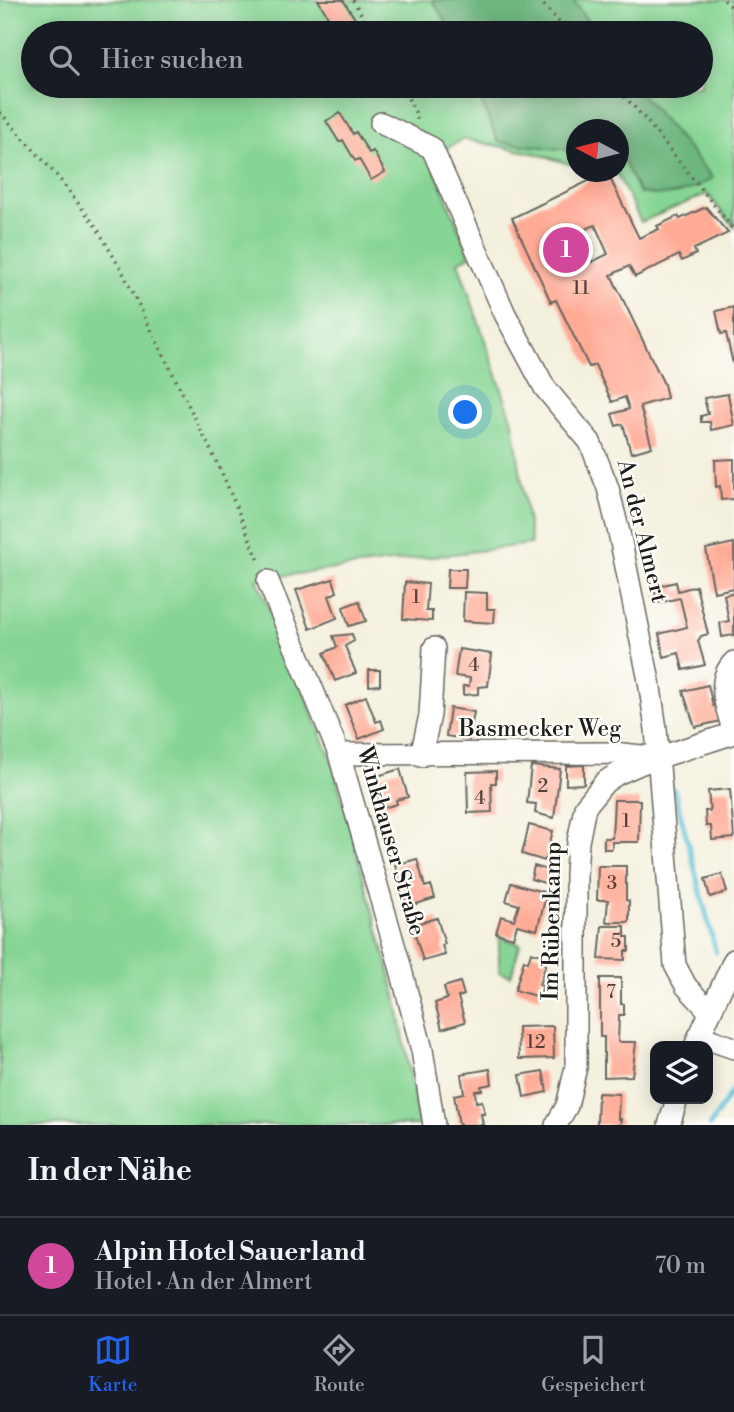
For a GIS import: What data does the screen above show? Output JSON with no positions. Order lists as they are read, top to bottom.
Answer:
{
  "streets": {
    "street": [
      "An der Almert",
      "Basmecker Weg",
      "Winkhauser Straße",
      "Im Rübenkamp"
    ]
  },
  "crossings": [
    ["An der Almert", "Basmecker Weg"],
    ["An der Almert", "Im Rübenkamp"],
    ["Basmecker Weg", "Winkhauser Straße"],
    ["Basmecker Weg", "Im Rübenkamp"]
  ],
  "house_numbers": [
    "11",
    "1",
    "4",
    "2",
    "4",
    "1",
    "3",
    "5",
    "7",
    "12"
  ],
  "north": "left",
  "page": {
    "search": "Hier suchen",
    "pins": "1",
    "heading": "In der Nähe",
    "list": [
      {
        "mark": "1",
        "name": "Alpin Hotel Sauerland",
        "note": "Hotel · An der Almert",
        "value": "70 m"
      }
    ],
    "nav": ["Karte", "Route", "Gespeichert"]
  }
}
